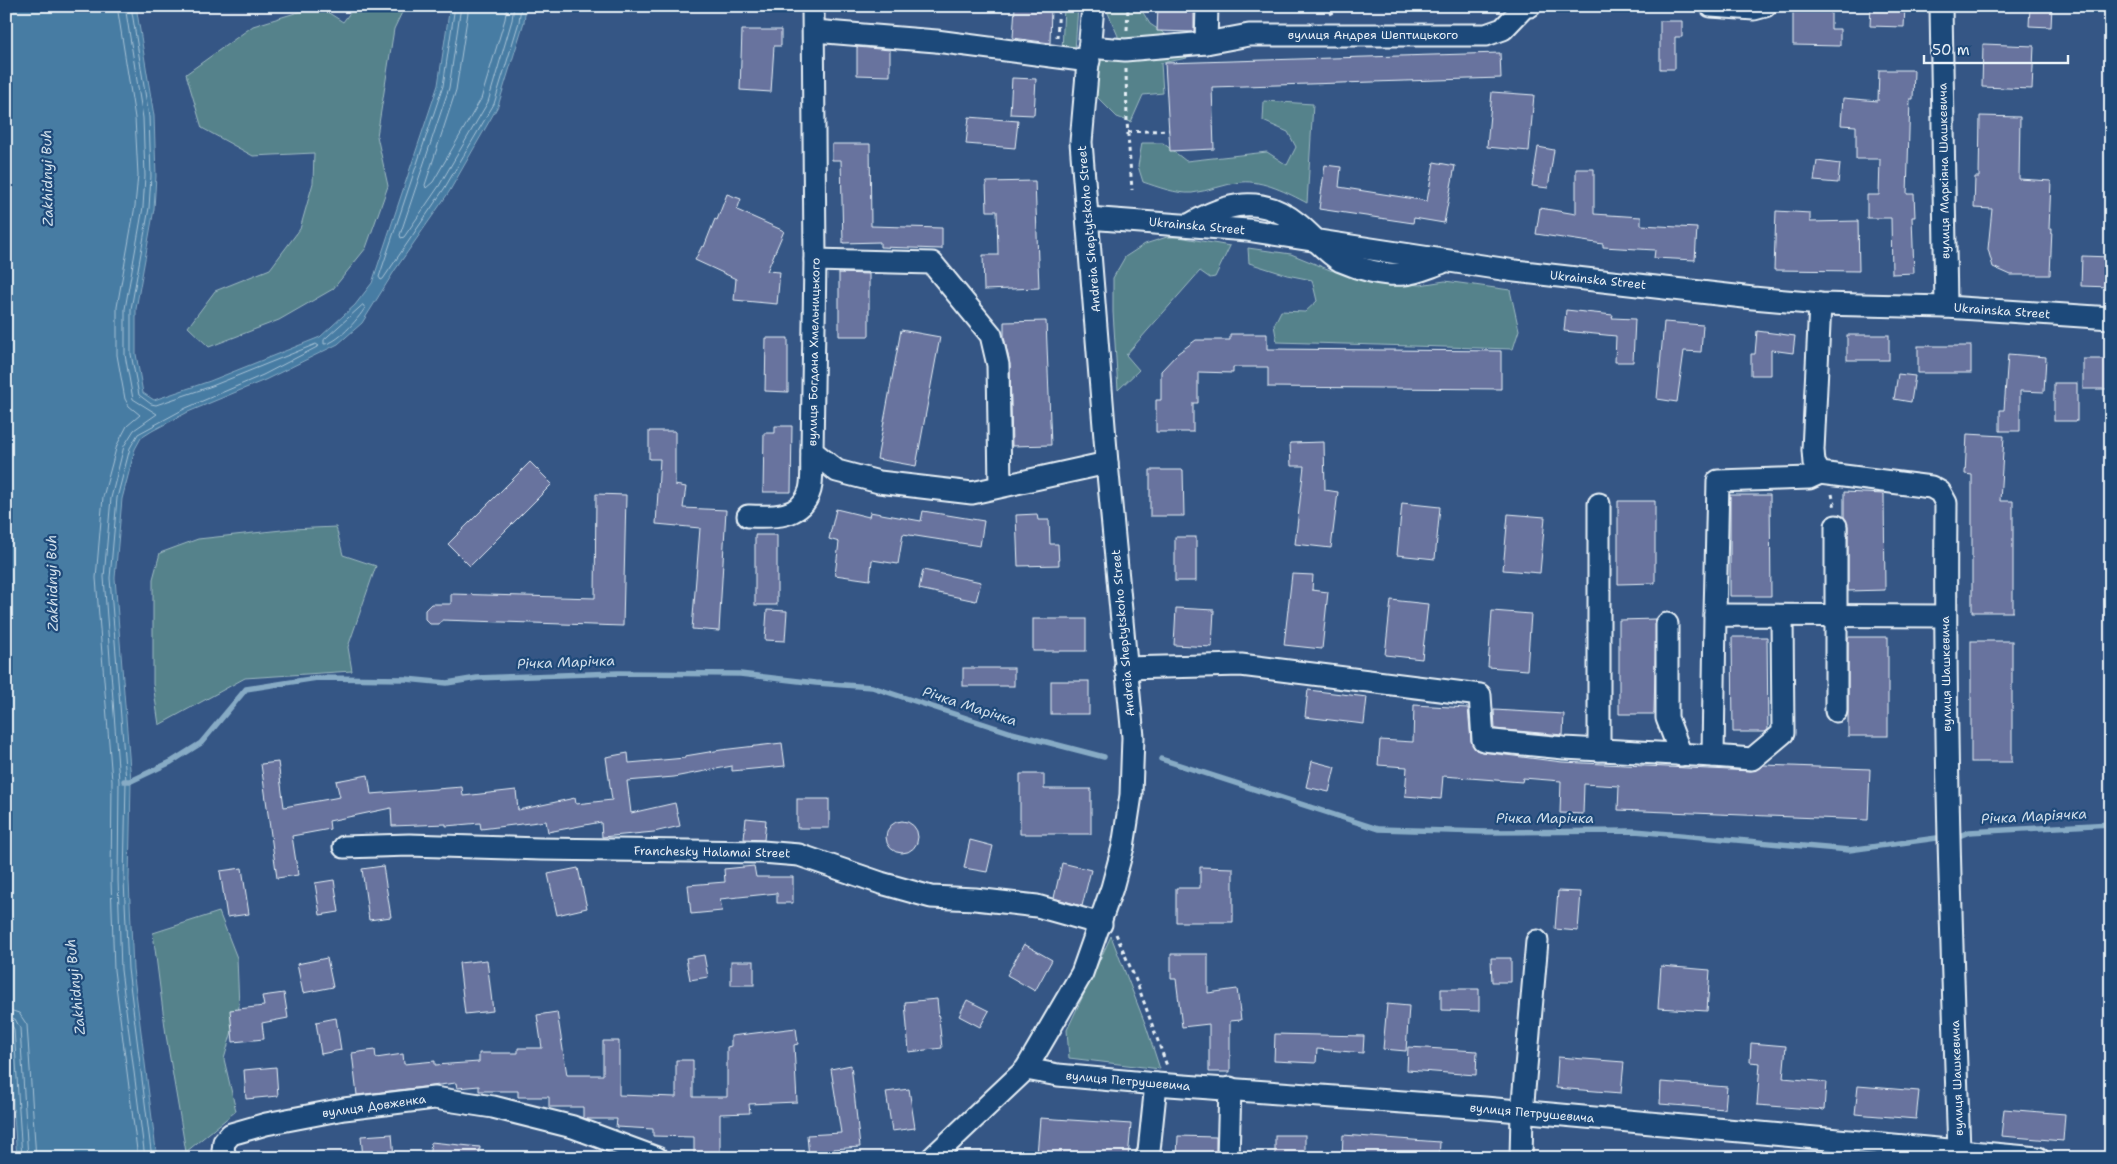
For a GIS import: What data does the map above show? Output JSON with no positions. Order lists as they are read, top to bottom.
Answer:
{
  "streets": {
    "street": [
      "вулиця Андрея Шептицького",
      "вулиця Маркіяна Шашкевича",
      "Ukrainska Street",
      "Andreia Sheptytskoho Street",
      "вулиця Богдана Хмельницького",
      "вулиця Шашкевича",
      "Franchesky Halamai Street",
      "вулиця Петрушевича",
      "вулиця Довженка"
    ]
  },
  "crossings": [
    ["вулиця Маркіяна Шашкевича", "Ukrainska Street"],
    ["Ukrainska Street", "Andreia Sheptytskoho Street"],
    ["Andreia Sheptytskoho Street", "вулиця Богдана Хмельницького"],
    ["Andreia Sheptytskoho Street", "Franchesky Halamai Street"],
    ["Andreia Sheptytskoho Street", "вулиця Петрушевича"],
    ["вулиця Шашкевича", "вулиця Петрушевича"]
  ],
  "water": ["Zakhidnyi Buh", "Річка Марічка", "Річка Маріячка"],
  "scale_bar": "50 m"
}
